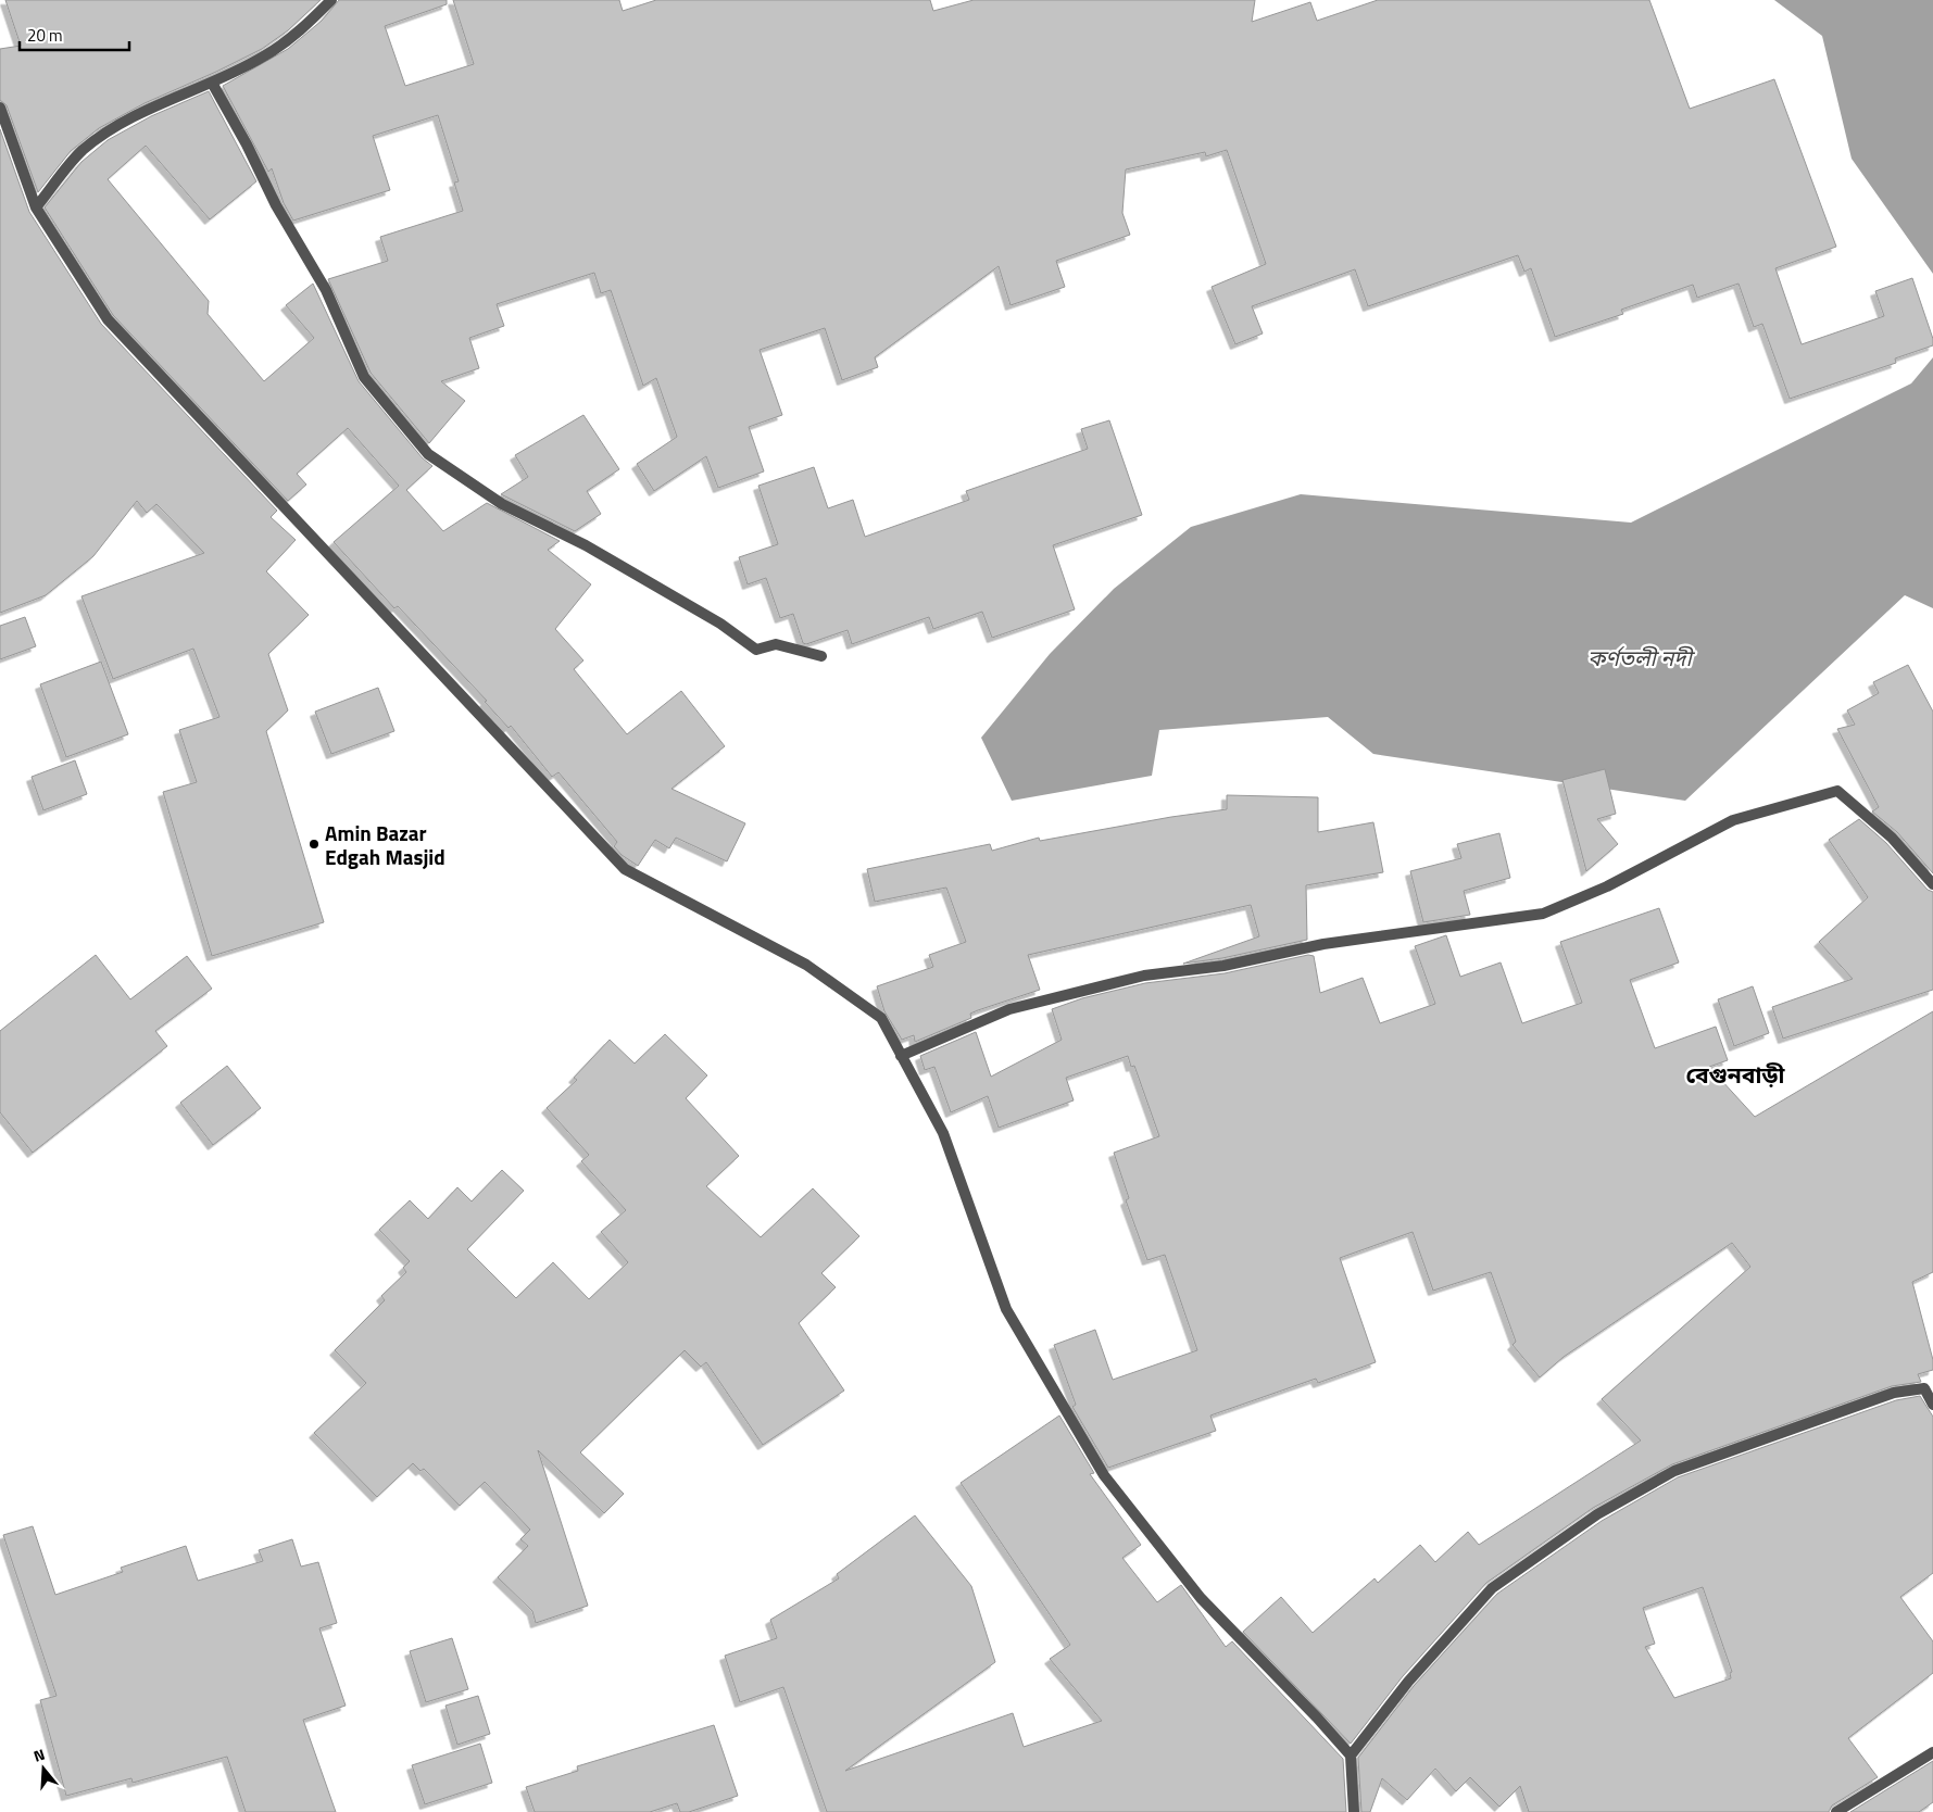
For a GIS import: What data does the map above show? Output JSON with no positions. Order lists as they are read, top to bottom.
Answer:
{
  "districts": ["বেগুনবাড়ী"],
  "water": ["কর্ণতলী নদী"],
  "places": ["Amin Bazar Edgah Masjid"],
  "scale_bar": "20 m",
  "north": "top"
}
